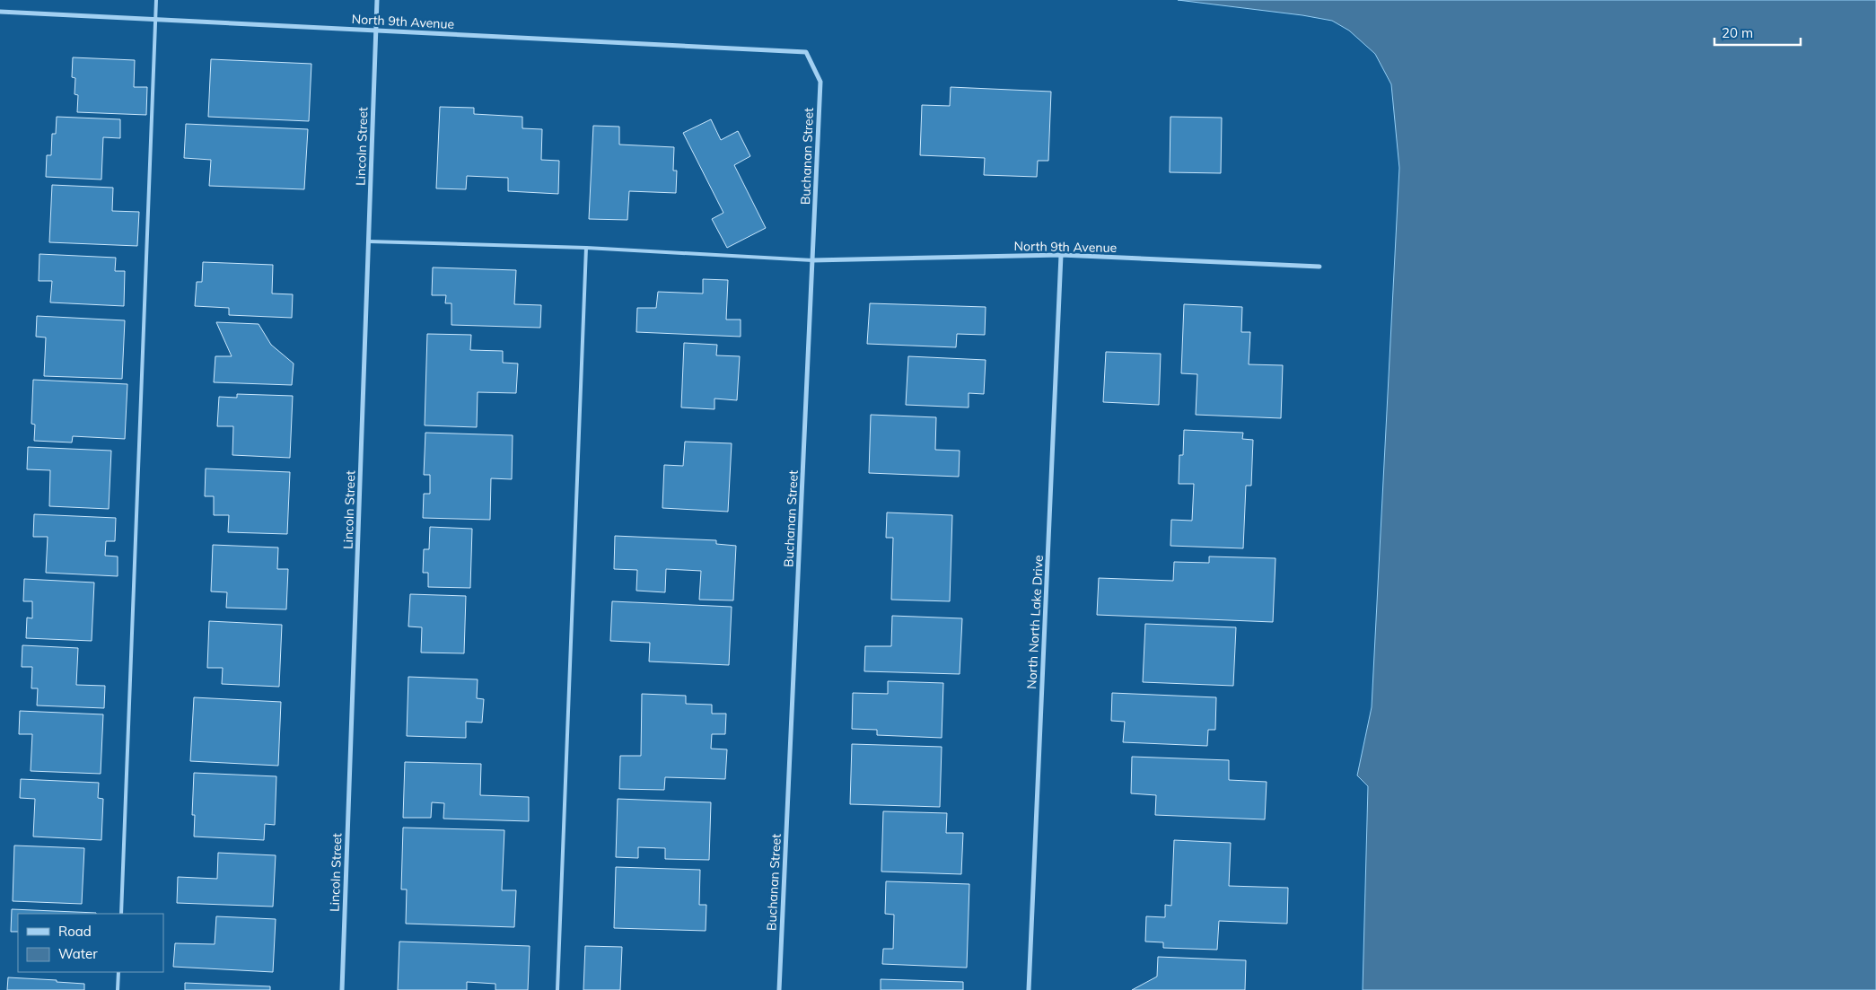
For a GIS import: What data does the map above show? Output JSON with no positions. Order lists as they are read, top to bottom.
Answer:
{
  "streets": {
    "street": [
      "North 9th Avenue",
      "Lincoln Street",
      "Buchanan Street",
      "North North Lake Drive"
    ]
  },
  "crossings": [
    ["North 9th Avenue", "Lincoln Street"],
    ["North 9th Avenue", "Buchanan Street"],
    ["North 9th Avenue", "North North Lake Drive"]
  ],
  "legend": ["Road", "Water"],
  "scale_bar": "20 m"
}
